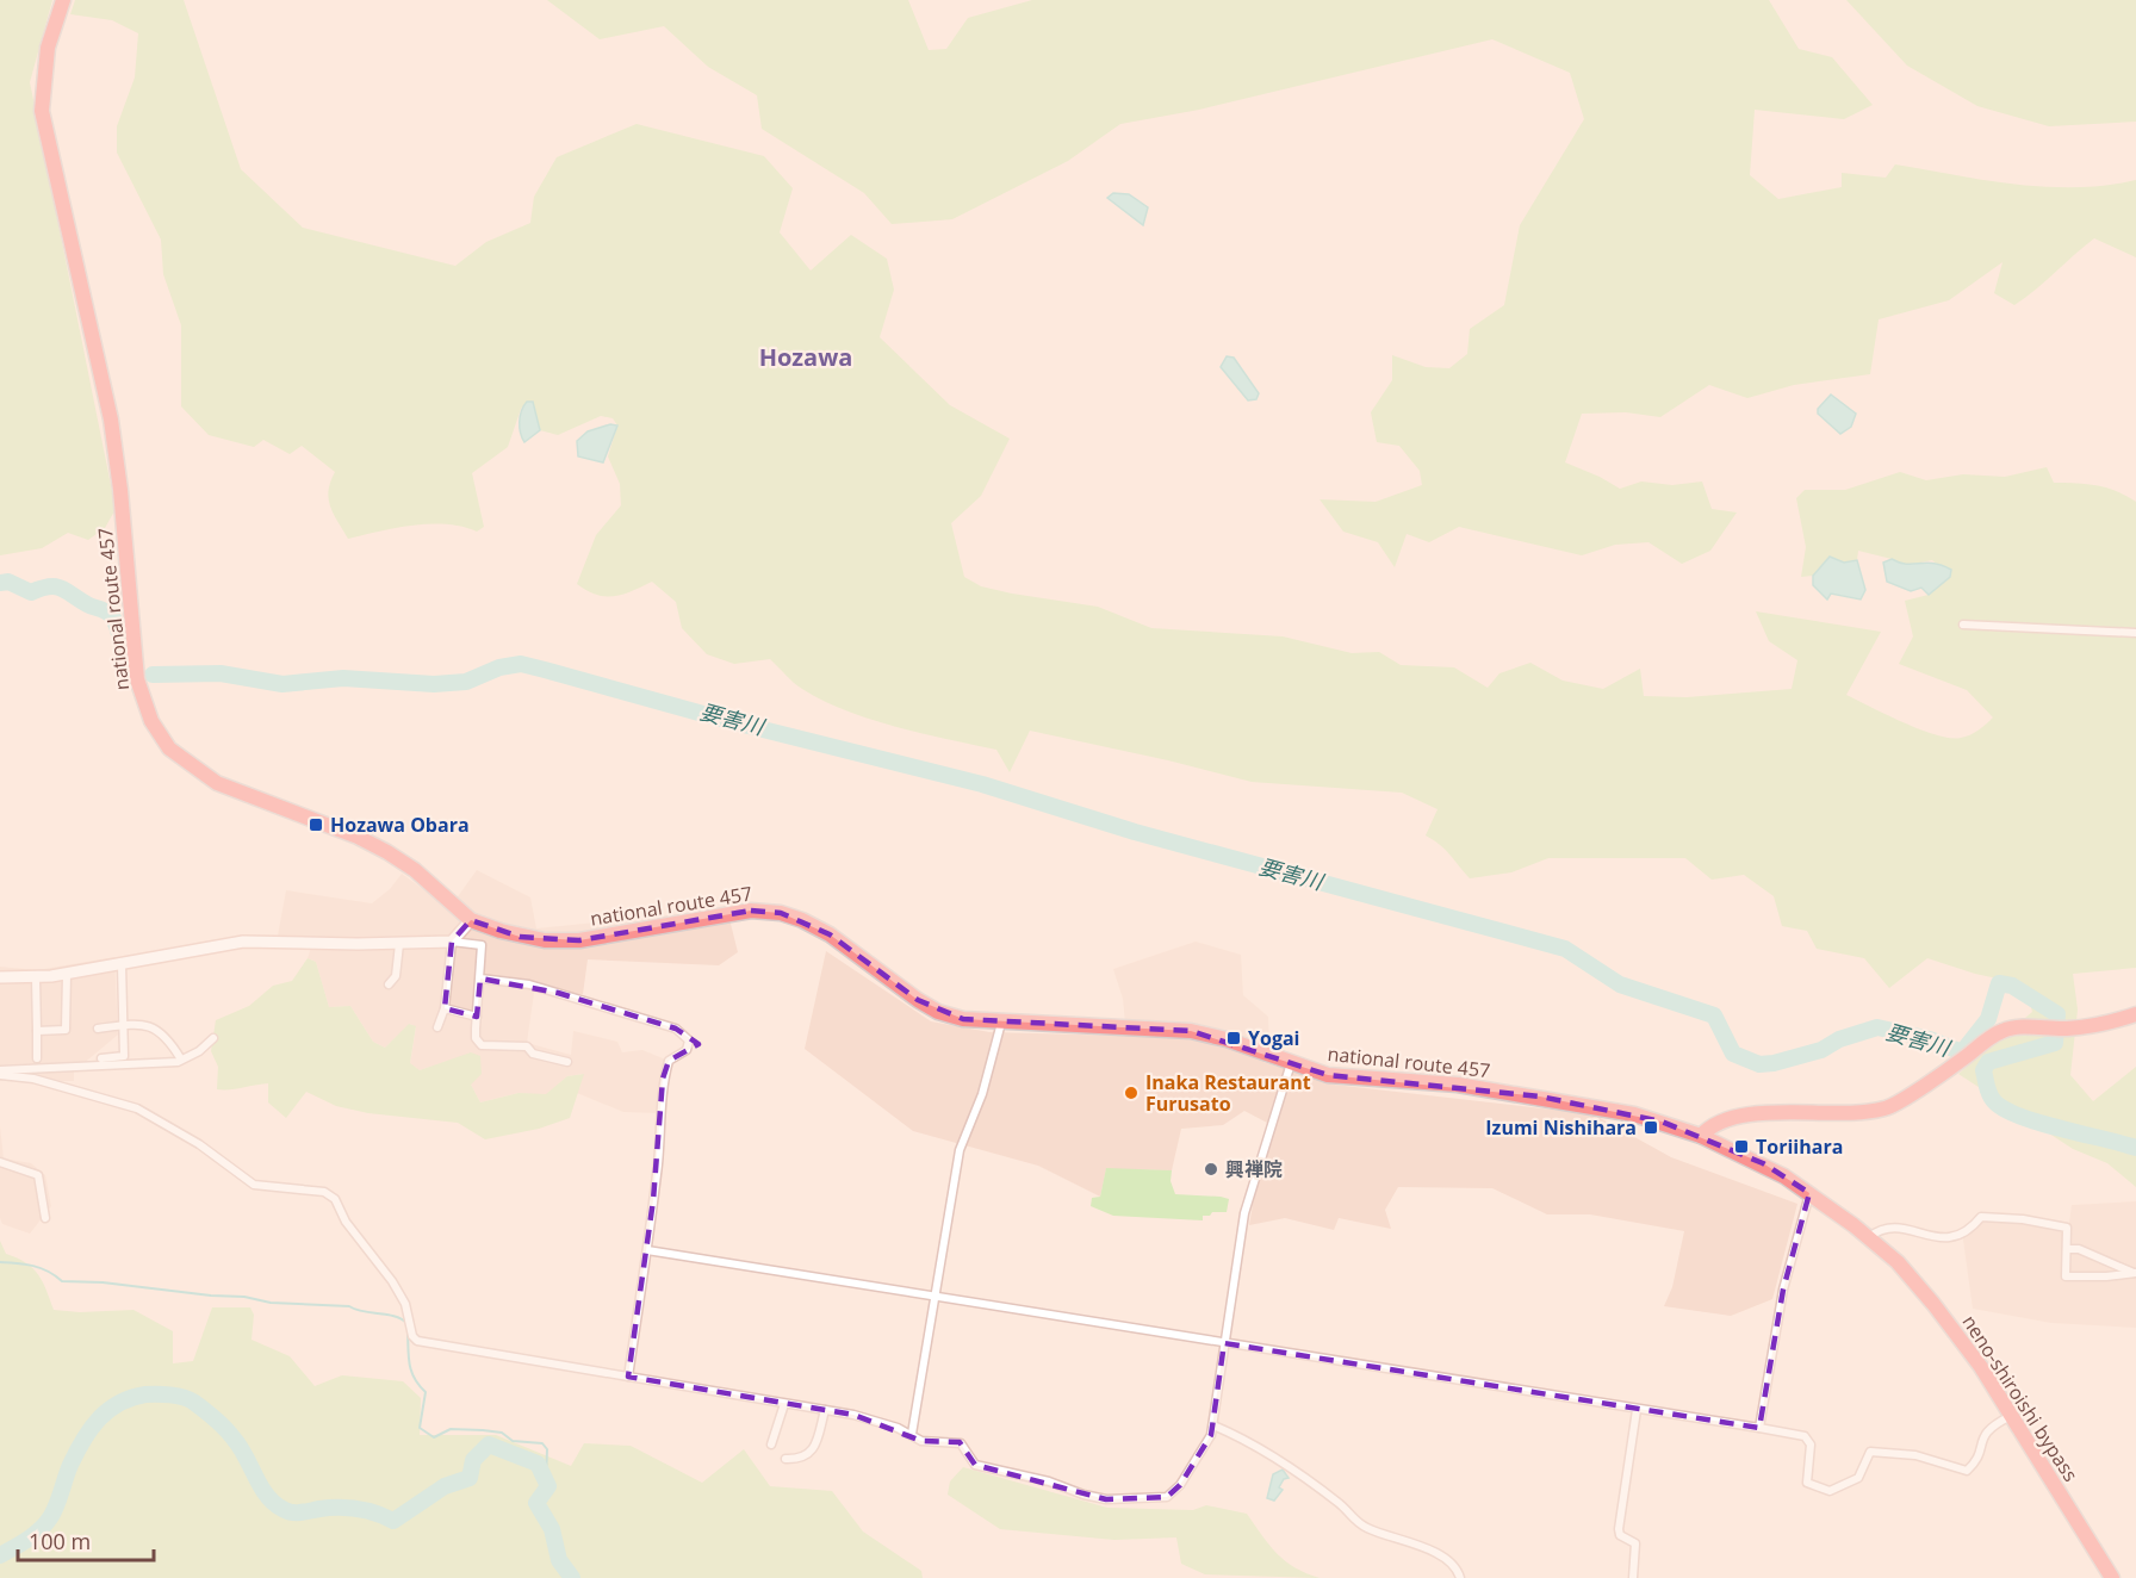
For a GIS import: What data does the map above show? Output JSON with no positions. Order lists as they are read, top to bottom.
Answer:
{
  "streets": {
    "highway": ["national route 457", "neno-shiroishi bypass"]
  },
  "crossings": [
    ["national route 457", "neno-shiroishi bypass"]
  ],
  "districts": ["Hozawa"],
  "water": ["要害川"],
  "places": {
    "transit": [
      "Hozawa Obara",
      "Yogai",
      "Izumi Nishihara",
      "Toriihara"
    ],
    "other": ["Inaka Restaurant Furusato", "興禅院"]
  },
  "scale_bar": "100 m"
}
